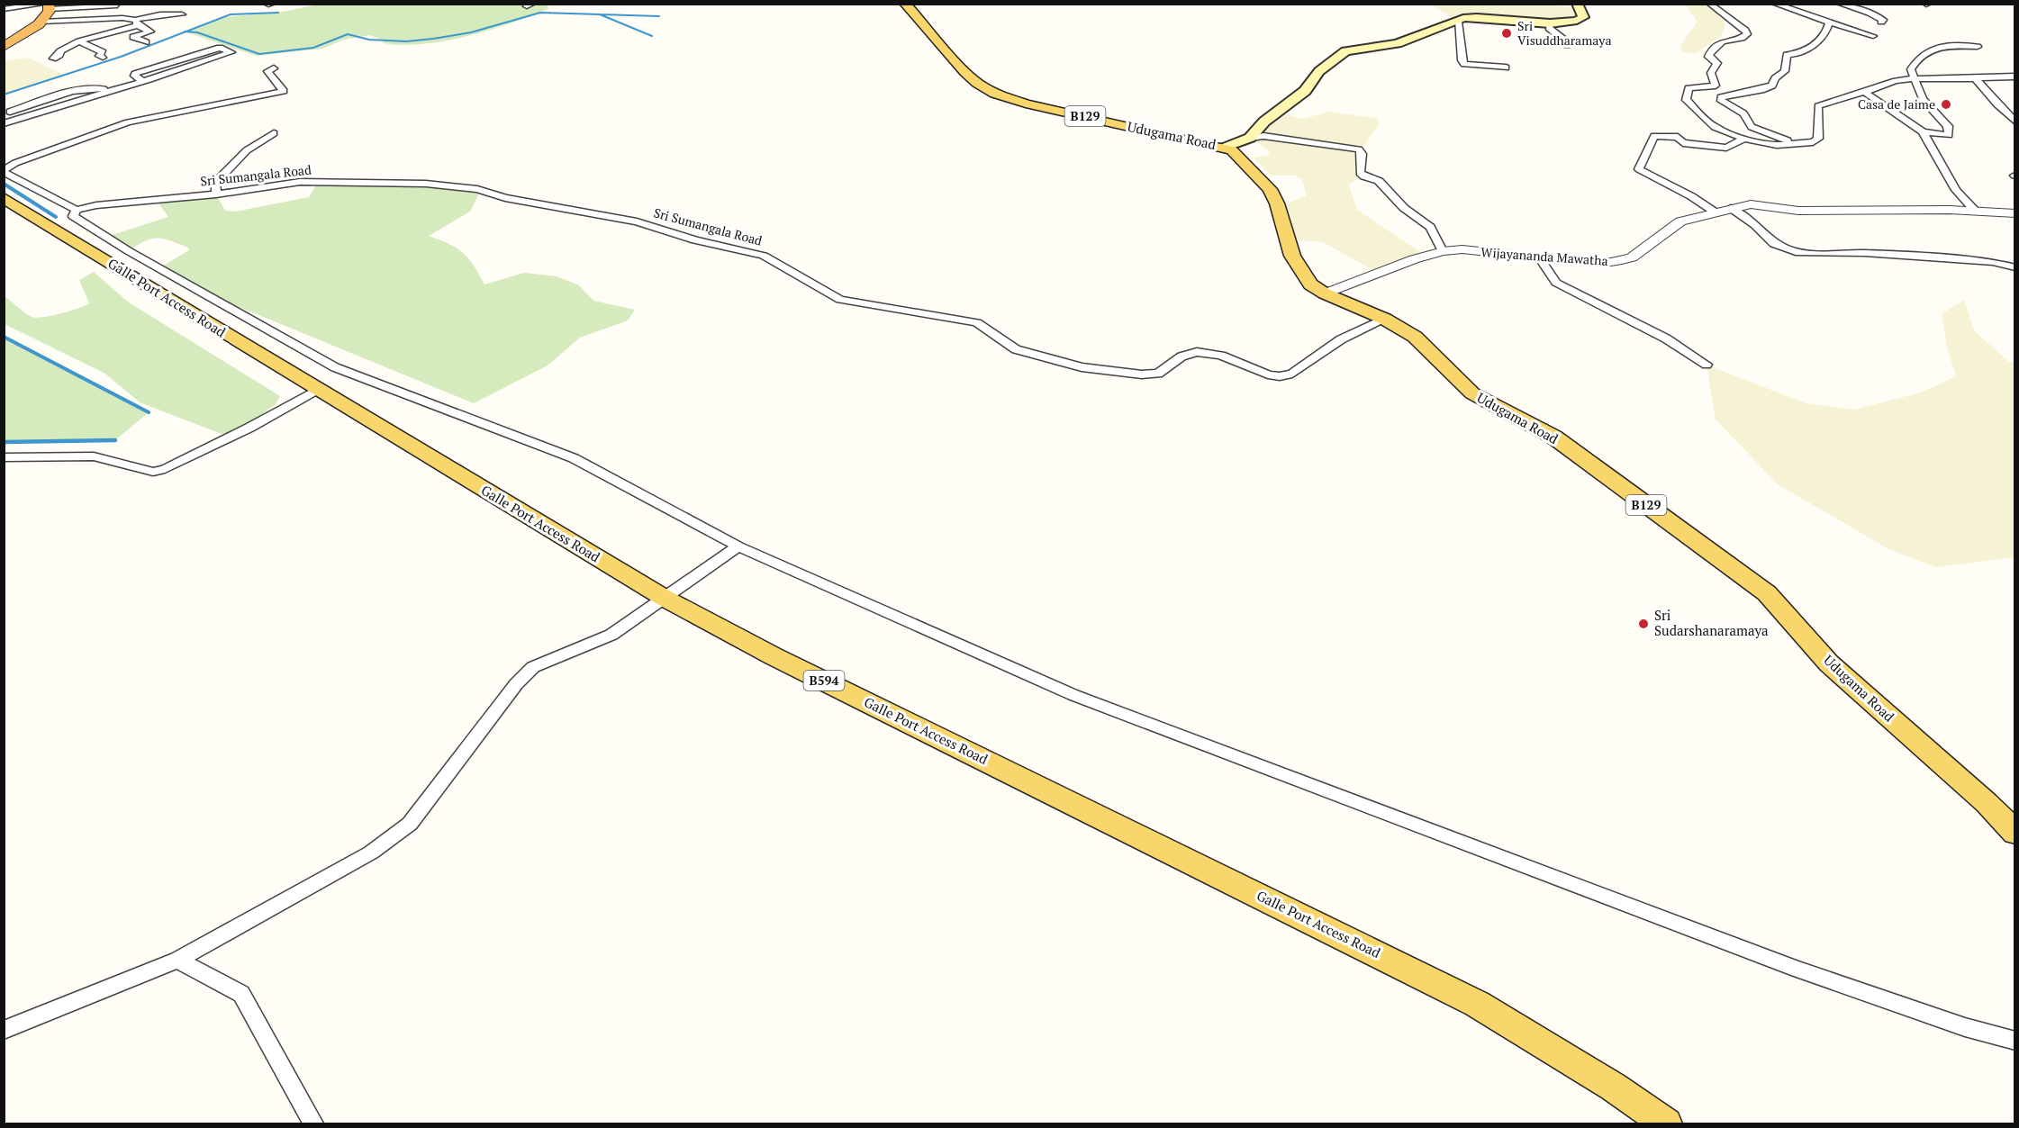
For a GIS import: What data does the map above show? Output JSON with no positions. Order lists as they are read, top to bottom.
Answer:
{
  "streets": {
    "main road": [
      "B129",
      "Udugama Road",
      "Galle Port Access Road",
      "B594"
    ],
    "street": ["Sri Sumangala Road", "Wijayananda Mawatha"]
  },
  "crossings": [
    ["Udugama Road", "Sri Sumangala Road"],
    ["Udugama Road", "Wijayananda Mawatha"]
  ],
  "places": ["Sri Visuddharamaya", "Casa de Jaime", "Sri Sudarshanaramaya"]
}
